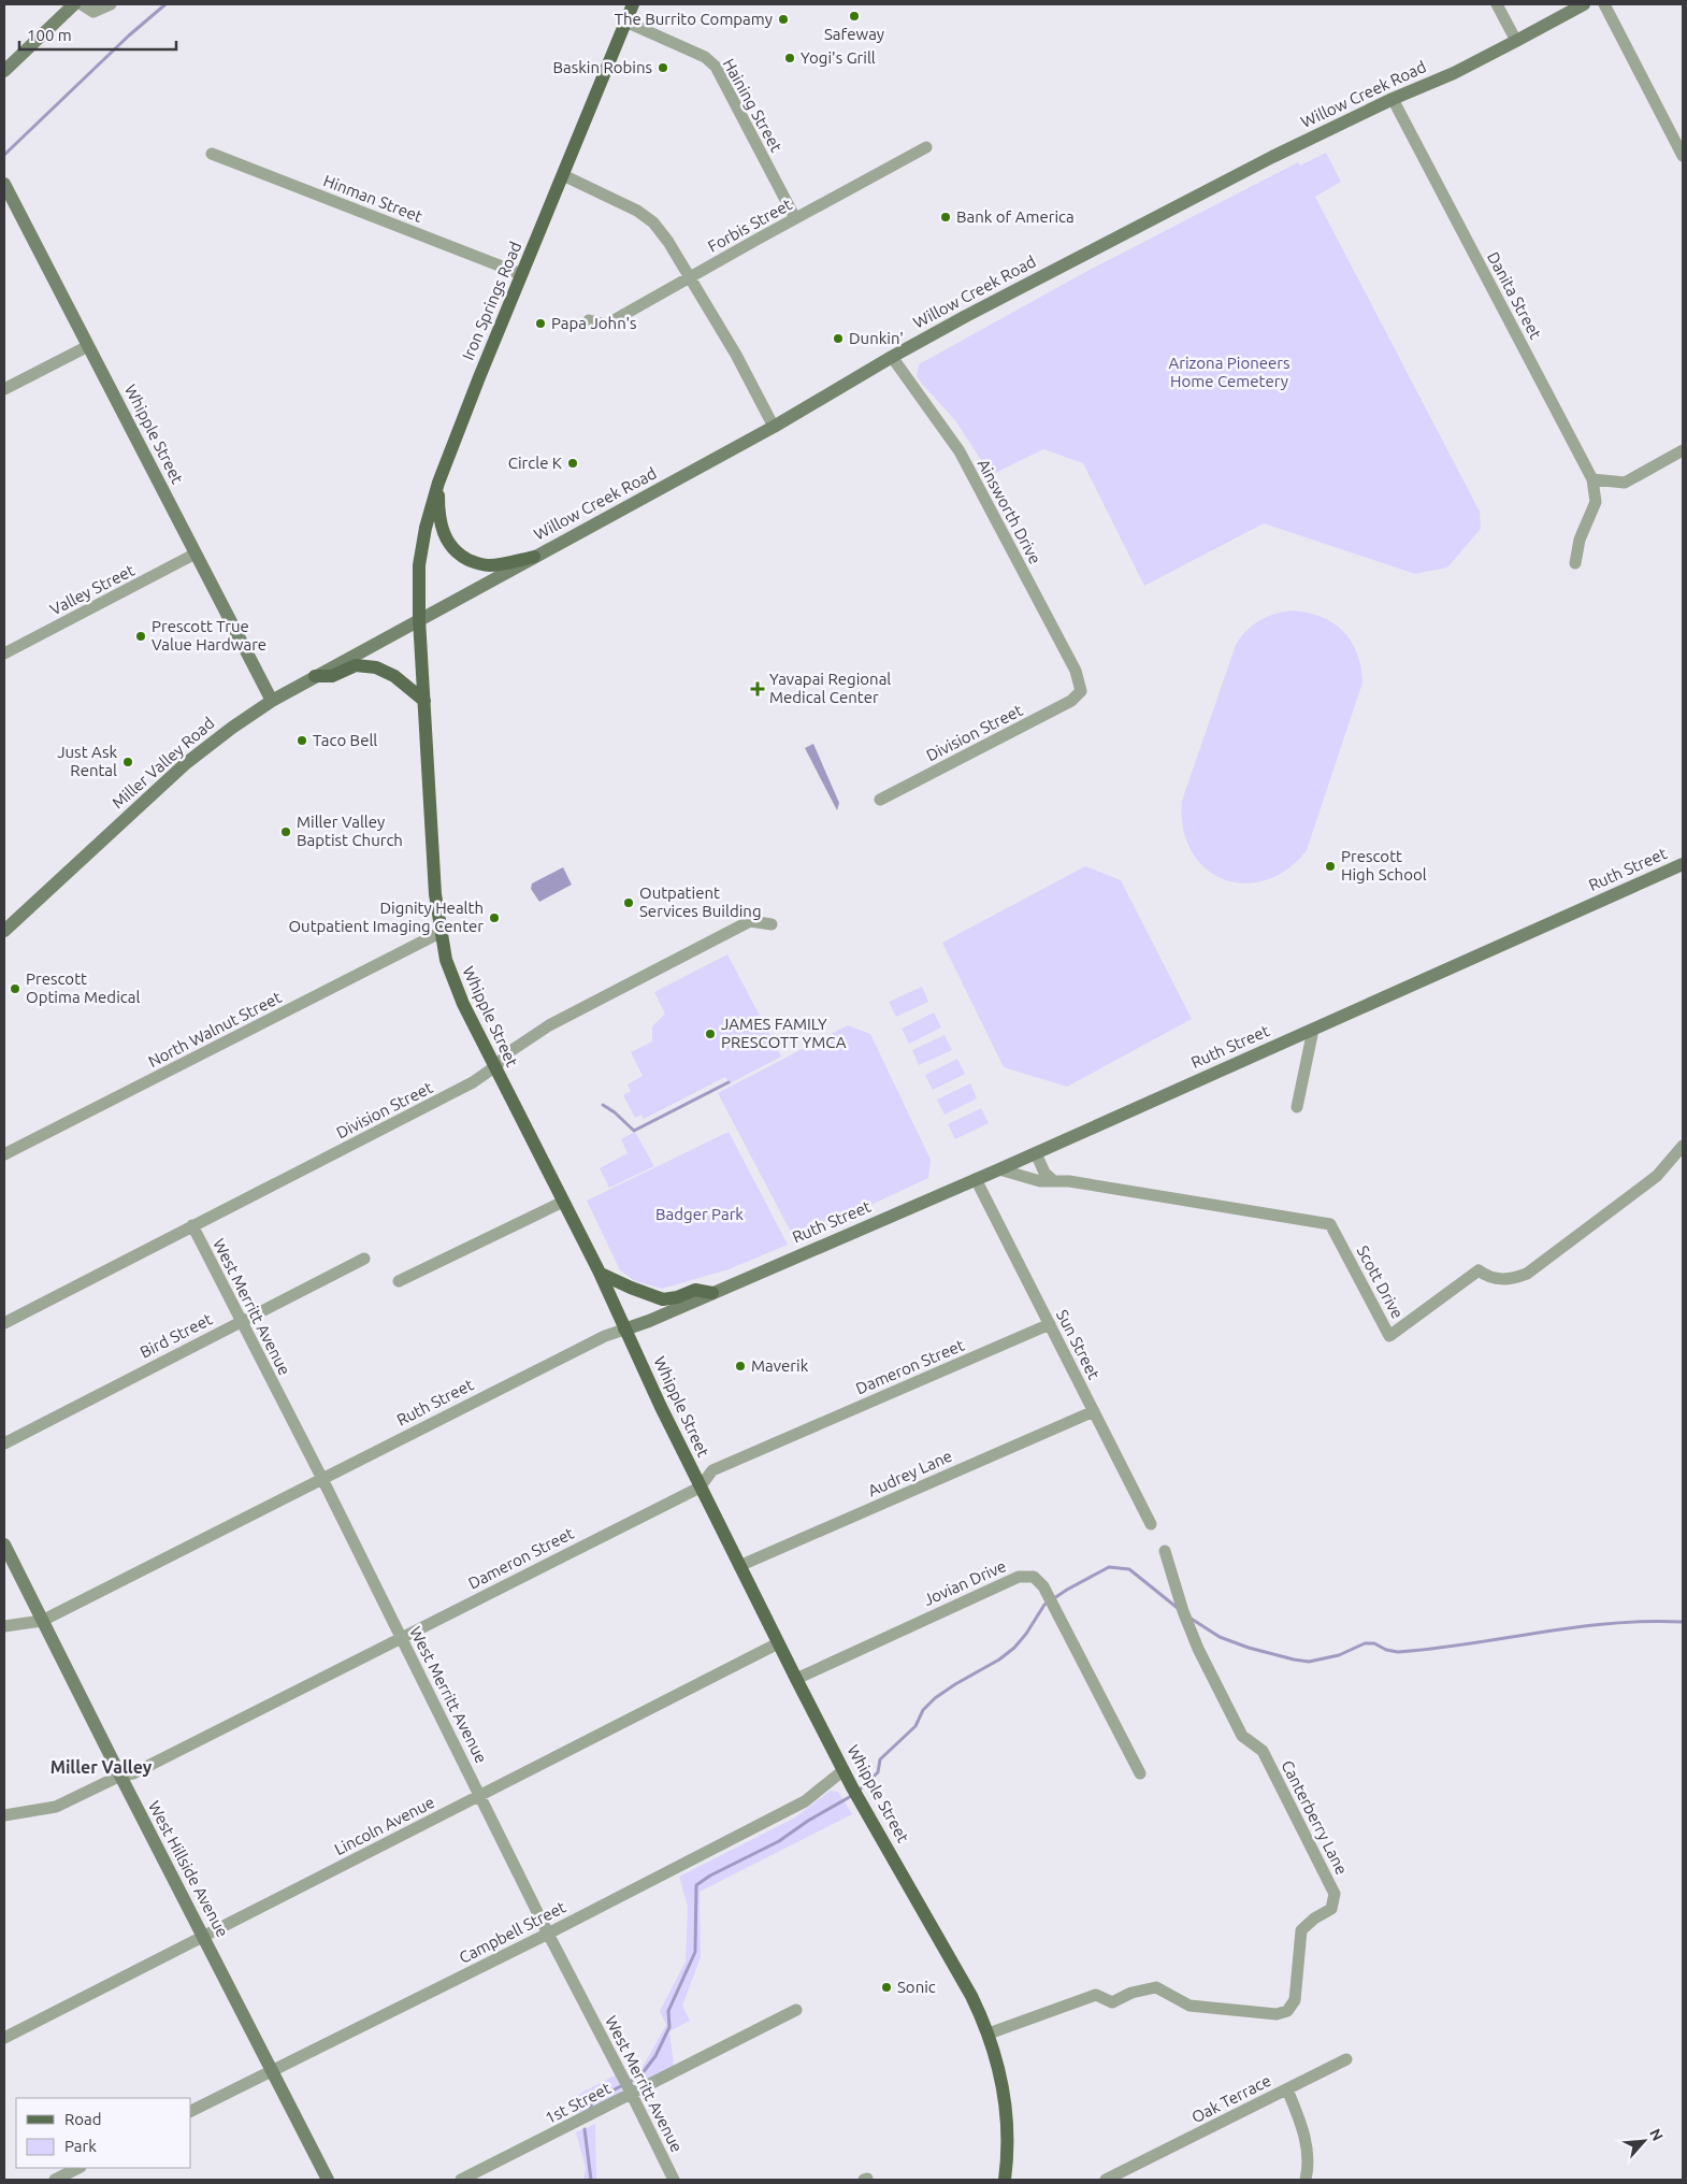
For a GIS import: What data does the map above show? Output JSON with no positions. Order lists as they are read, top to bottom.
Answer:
{
  "streets": {
    "main road": ["Iron Springs Road", "Whipple Street"],
    "street": [
      "Willow Creek Road",
      "Haining Street",
      "Hinman Street",
      "Forbis Street",
      "Danita Street",
      "Ainsworth Drive",
      "Valley Street",
      "Division Street",
      "Miller Valley Road",
      "Ruth Street",
      "North Walnut Street",
      "Scott Drive",
      "West Merritt Avenue",
      "Bird Street",
      "Sun Street",
      "Dameron Street",
      "Audrey Lane",
      "Jovian Drive",
      "Canterberry Lane",
      "Lincoln Avenue",
      "West Hillside Avenue",
      "Campbell Street",
      "Oak Terrace",
      "1st Street"
    ]
  },
  "crossings": [
    ["Willow Creek Road", "Danita Street"],
    ["Willow Creek Road", "Iron Springs Road"],
    ["Willow Creek Road", "Whipple Street"],
    ["Willow Creek Road", "Ainsworth Drive"],
    ["Willow Creek Road", "Miller Valley Road"],
    ["Haining Street", "Forbis Street"],
    ["Haining Street", "Iron Springs Road"],
    ["Hinman Street", "Iron Springs Road"],
    ["Iron Springs Road", "Whipple Street"],
    ["Whipple Street", "Valley Street"],
    ["Whipple Street", "Division Street"],
    ["Whipple Street", "Miller Valley Road"],
    ["Whipple Street", "Ruth Street"],
    ["Whipple Street", "North Walnut Street"],
    ["Whipple Street", "Dameron Street"],
    ["Whipple Street", "Audrey Lane"],
    ["Whipple Street", "Jovian Drive"],
    ["Whipple Street", "Canterberry Lane"],
    ["Whipple Street", "Lincoln Avenue"],
    ["Whipple Street", "Campbell Street"],
    ["Ainsworth Drive", "Division Street"],
    ["Division Street", "West Merritt Avenue"],
    ["Ruth Street", "Scott Drive"],
    ["Ruth Street", "West Merritt Avenue"],
    ["Ruth Street", "Sun Street"],
    ["Ruth Street", "West Hillside Avenue"],
    ["West Merritt Avenue", "Bird Street"],
    ["West Merritt Avenue", "Dameron Street"],
    ["West Merritt Avenue", "Lincoln Avenue"],
    ["West Merritt Avenue", "Campbell Street"],
    ["West Merritt Avenue", "1st Street"],
    ["Sun Street", "Dameron Street"],
    ["Sun Street", "Audrey Lane"],
    ["Dameron Street", "West Hillside Avenue"],
    ["Lincoln Avenue", "West Hillside Avenue"],
    ["West Hillside Avenue", "Campbell Street"]
  ],
  "districts": ["Miller Valley"],
  "parks": ["Arizona Pioneers Home Cemetery", "Badger Park"],
  "places": {
    "other": [
      "Safeway",
      "The Burrito Compamy",
      "Yogi's Grill",
      "Baskin Robins",
      "Bank of America",
      "Papa John's",
      "Dunkin'",
      "Circle K",
      "Prescott True Value Hardware",
      "Taco Bell",
      "Just Ask Rental",
      "Miller Valley Baptist Church",
      "Prescott High School",
      "Outpatient Services Building",
      "Dignity Health Outpatient Imaging Center",
      "Prescott Optima Medical",
      "JAMES FAMILY PRESCOTT YMCA",
      "Maverik",
      "Sonic"
    ],
    "health": ["Yavapai Regional Medical Center"]
  },
  "legend": ["Road", "Park"],
  "scale_bar": "100 m",
  "north": "top right"
}
